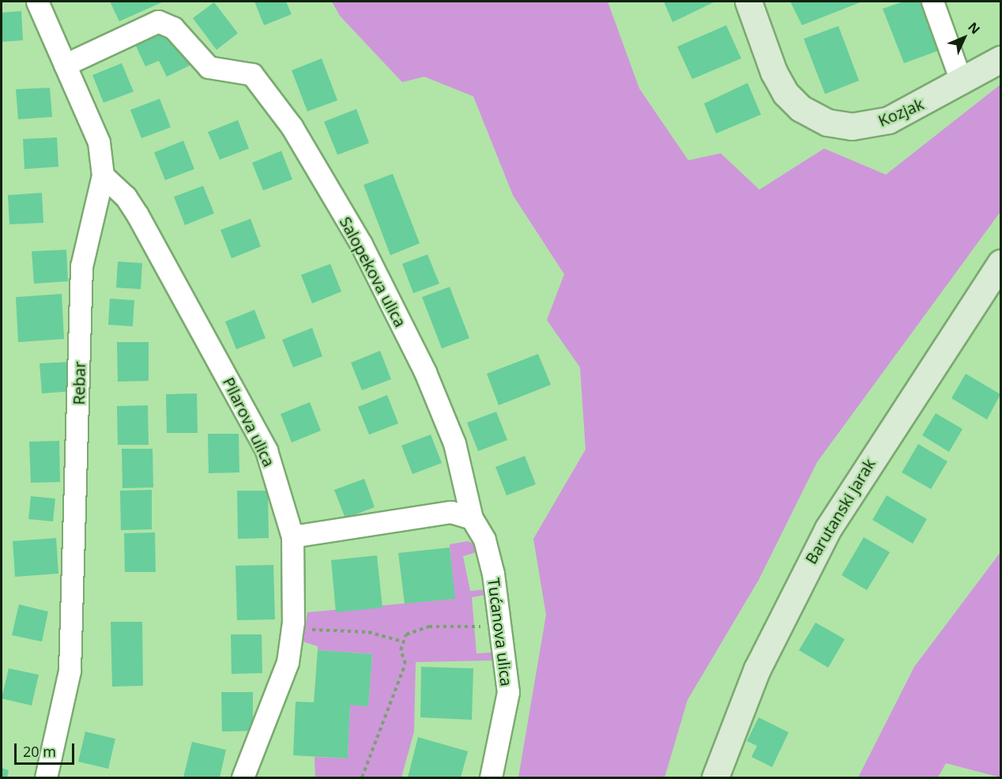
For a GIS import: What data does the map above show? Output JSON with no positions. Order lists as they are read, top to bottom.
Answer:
{
  "streets": {
    "street": [
      "Kozjak",
      "Salopekova ulica",
      "Rebar",
      "Pilarova ulica",
      "Barutanski jarak",
      "Tućanova ulica"
    ]
  },
  "crossings": [
    ["Salopekova ulica", "Rebar"],
    ["Salopekova ulica", "Tućanova ulica"],
    ["Rebar", "Pilarova ulica"]
  ],
  "scale_bar": "20 m",
  "north": "top right"
}
